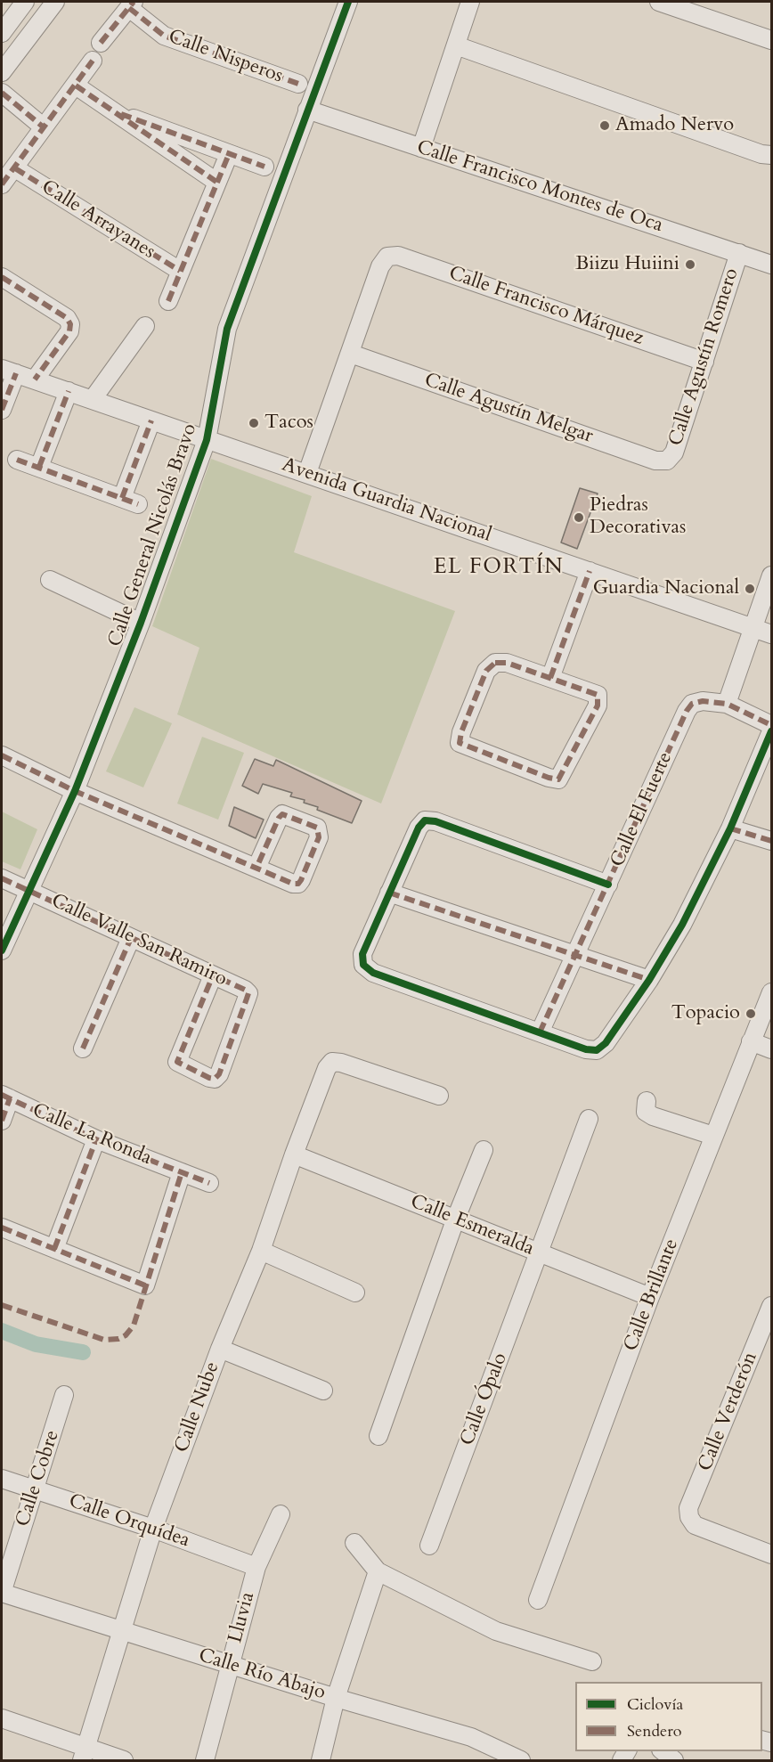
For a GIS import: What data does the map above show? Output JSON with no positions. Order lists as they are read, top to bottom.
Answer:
{
  "streets": {
    "street": [
      "Calle Nisperos",
      "Calle Francisco Montes de Oca",
      "Calle Arrayanes",
      "Calle Francisco Márquez",
      "Calle Agustín Romero",
      "Calle Agustín Melgar",
      "Avenida Guardia Nacional",
      "Calle General Nicolás Bravo",
      "Calle El Fuerte",
      "Calle Valle San Ramiro",
      "Calle La Ronda",
      "Calle Esmeralda",
      "Calle Brillante",
      "Calle Ópalo",
      "Calle Nube",
      "Calle Verderón",
      "Calle Cobre",
      "Calle Orquídea",
      "Lluvia",
      "Calle Río Abajo"
    ]
  },
  "crossings": [
    ["Calle Francisco Montes de Oca", "Calle Agustín Romero"],
    ["Calle Francisco Montes de Oca", "Calle General Nicolás Bravo"],
    ["Calle Francisco Márquez", "Calle Agustín Romero"],
    ["Calle Francisco Márquez", "Calle Agustín Melgar"],
    ["Calle Agustín Romero", "Calle Agustín Melgar"],
    ["Avenida Guardia Nacional", "Calle General Nicolás Bravo"],
    ["Calle General Nicolás Bravo", "Calle Valle San Ramiro"],
    ["Calle Esmeralda", "Calle Brillante"],
    ["Calle Esmeralda", "Calle Ópalo"],
    ["Calle Esmeralda", "Calle Nube"],
    ["Calle Nube", "Calle Orquídea"],
    ["Calle Nube", "Calle Río Abajo"],
    ["Calle Cobre", "Calle Orquídea"],
    ["Calle Cobre", "Calle Río Abajo"],
    ["Calle Orquídea", "Lluvia"],
    ["Lluvia", "Calle Río Abajo"]
  ],
  "districts": ["EL FORTÍN"],
  "places": [
    "Amado Nervo",
    "Biizu Huiini",
    "Tacos",
    "Piedras Decorativas",
    "Guardia Nacional",
    "Topacio"
  ],
  "legend": ["Ciclovía", "Sendero"]
}
